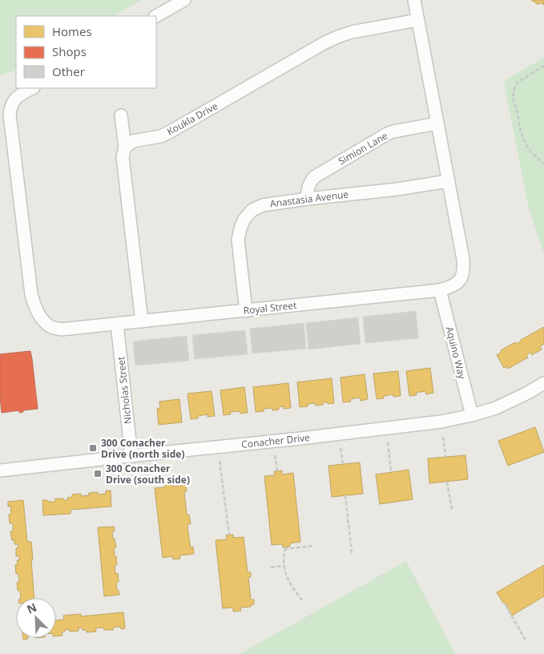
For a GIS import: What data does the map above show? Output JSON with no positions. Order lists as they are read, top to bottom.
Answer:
{
  "streets": {
    "street": [
      "Koukla Drive",
      "Simion Lane",
      "Anastasia Avenue",
      "Royal Street",
      "Aquino Way",
      "Nicholas Street",
      "Conacher Drive"
    ]
  },
  "crossings": [
    ["Koukla Drive", "Royal Street"],
    ["Simion Lane", "Anastasia Avenue"],
    ["Simion Lane", "Royal Street"],
    ["Anastasia Avenue", "Royal Street"],
    ["Royal Street", "Aquino Way"],
    ["Royal Street", "Nicholas Street"],
    ["Aquino Way", "Conacher Drive"],
    ["Nicholas Street", "Conacher Drive"]
  ],
  "places": {
    "transit": ["300 Conacher Drive (north side)", "300 Conacher Drive (south side)"]
  },
  "legend": ["Homes", "Shops", "Other"],
  "north": "top left"
}
